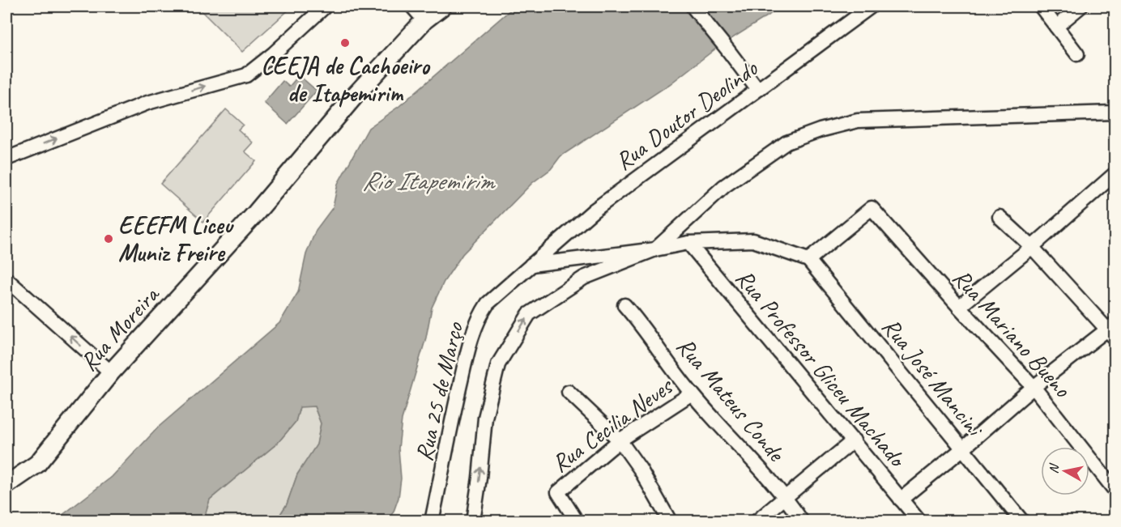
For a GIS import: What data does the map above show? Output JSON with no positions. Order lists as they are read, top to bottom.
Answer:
{
  "streets": {
    "main road": ["Rua Moreira"],
    "street": [
      "Rua Doutor Deolindo",
      "Rua Mariano Bueno",
      "Rua Professor Gliceu Machado",
      "Rua José Mancini",
      "Rua 25 de Março",
      "Rua Mateus Conde",
      "Rua Cecilia Neves"
    ]
  },
  "crossings": [
    ["Rua Doutor Deolindo", "Rua 25 de Março"],
    ["Rua Mariano Bueno", "Rua José Mancini"],
    ["Rua Mateus Conde", "Rua Cecilia Neves"]
  ],
  "water": ["Rio Itapemirim"],
  "places": ["CEEJA de Cachoeiro de Itapemirim", "EEEFM Liceu Muniz Freire"],
  "north": "left"
}
